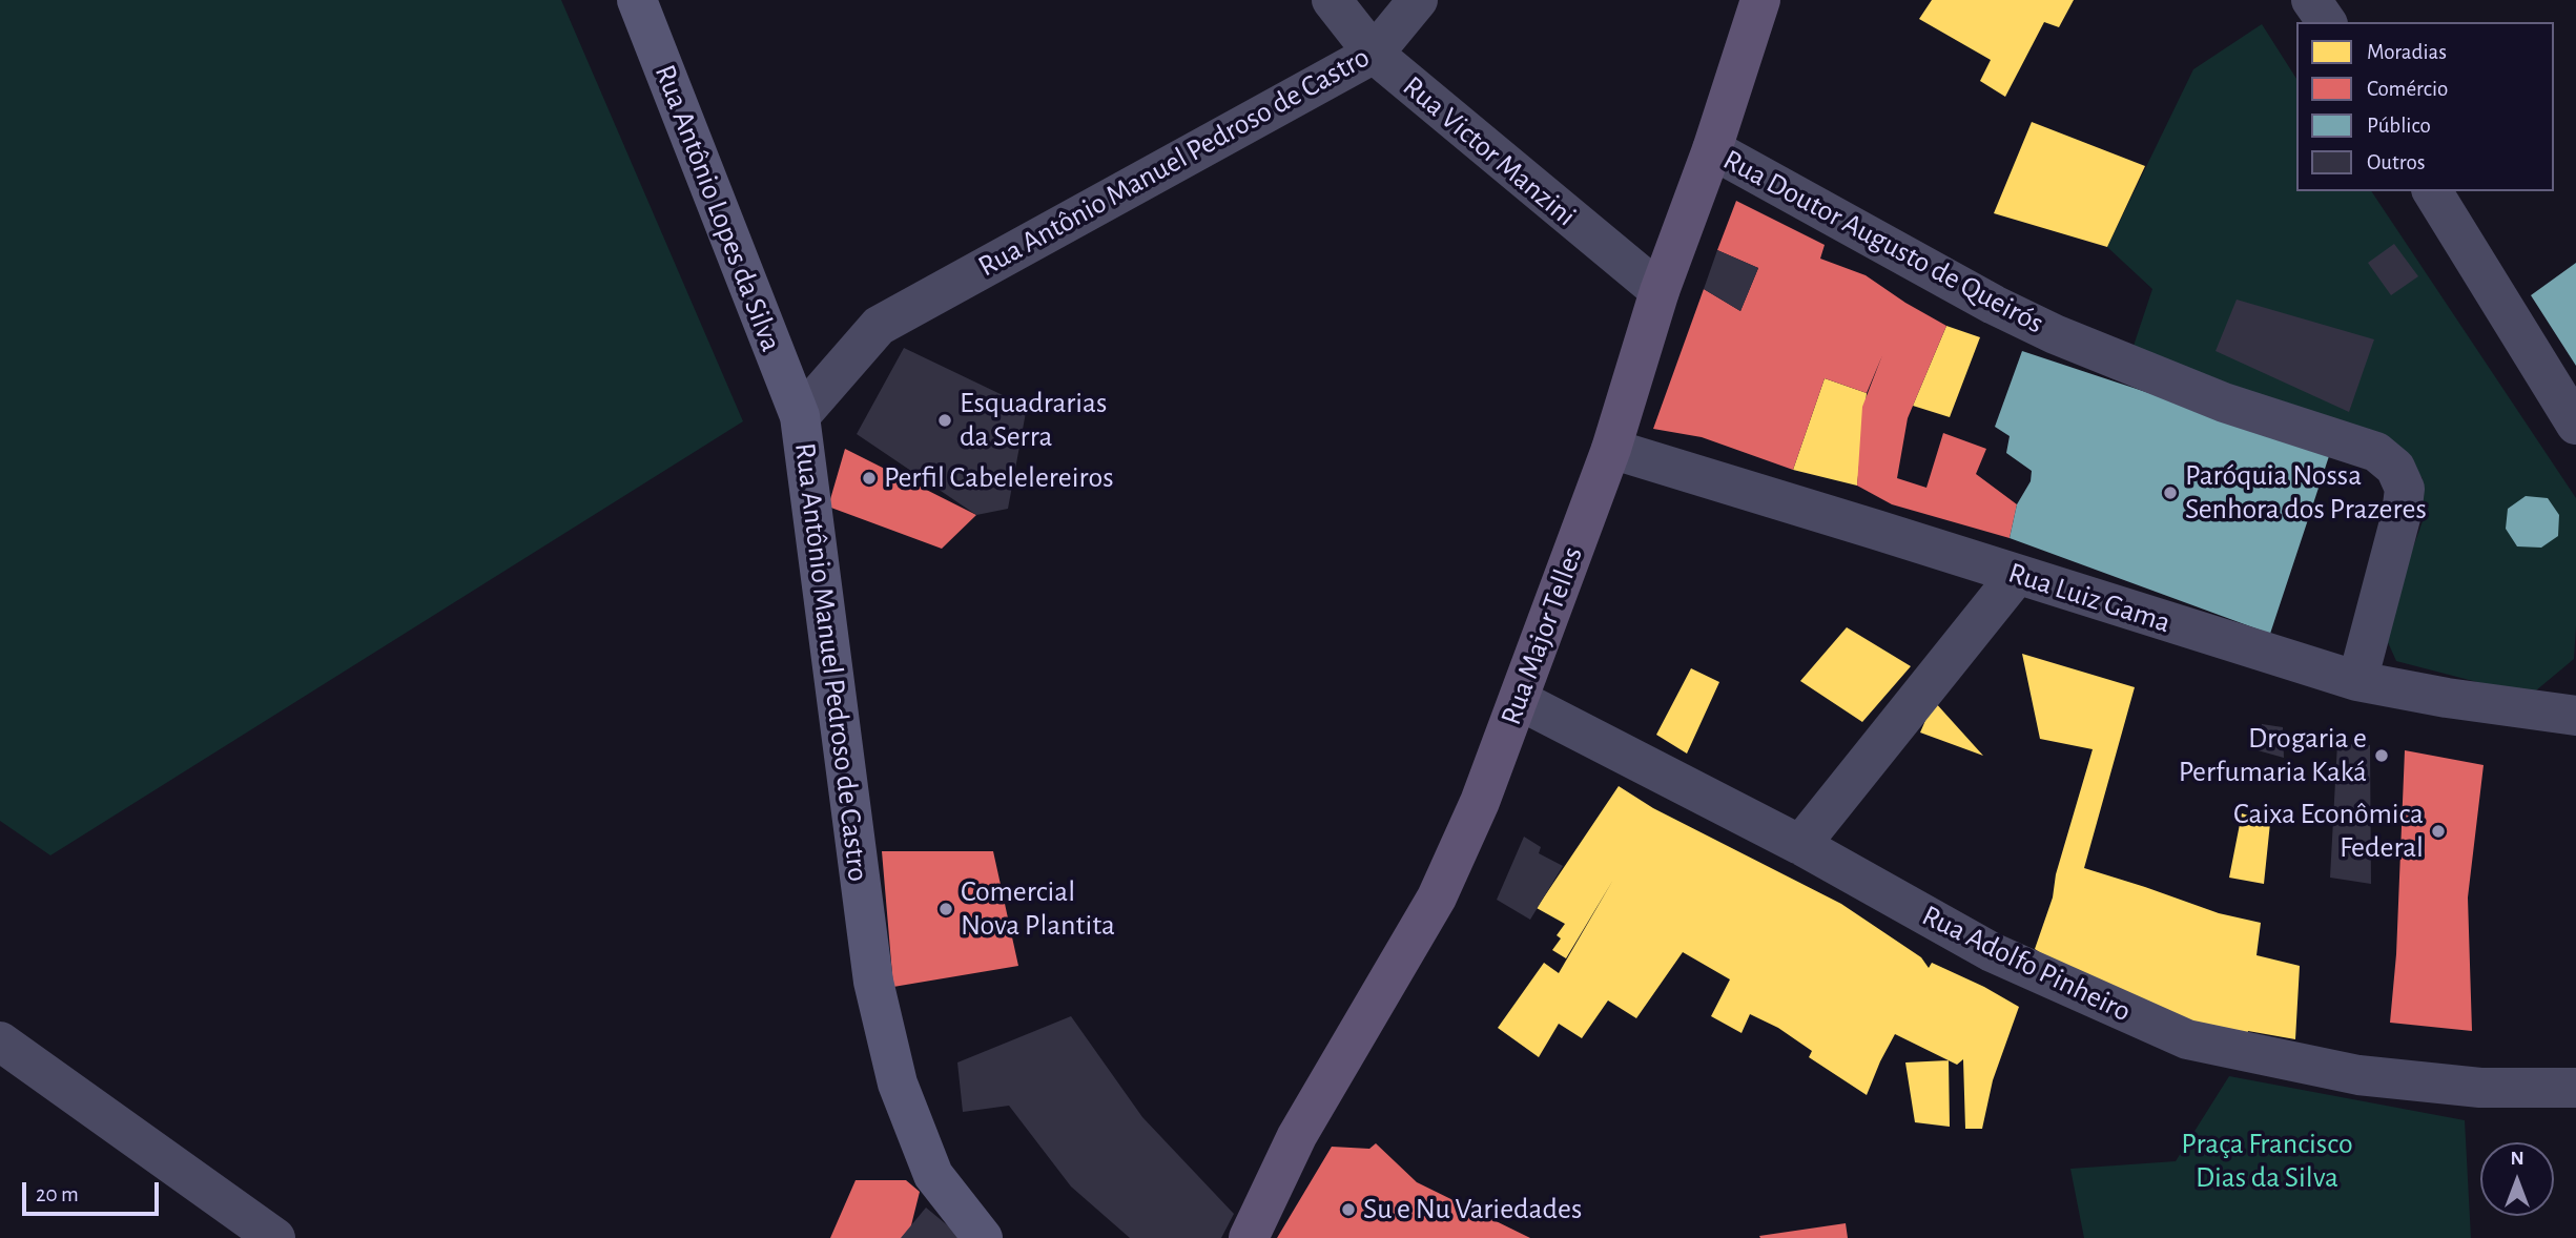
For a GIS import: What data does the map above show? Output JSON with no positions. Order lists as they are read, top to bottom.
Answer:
{
  "streets": {
    "main road": ["Rua Antônio Manuel Pedroso de Castro", "Rua Antônio Lopes da Silva", "Rua Major Telles"],
    "street": [
      "Rua Victor Manzini",
      "Rua Doutor Augusto de Queirós",
      "Rua Luiz Gama",
      "Rua Adolfo Pinheiro"
    ]
  },
  "crossings": [
    ["Rua Victor Manzini", "Rua Antônio Manuel Pedroso de Castro"],
    ["Rua Victor Manzini", "Rua Major Telles"],
    ["Rua Antônio Manuel Pedroso de Castro", "Rua Antônio Lopes da Silva"],
    ["Rua Doutor Augusto de Queirós", "Rua Luiz Gama"],
    ["Rua Doutor Augusto de Queirós", "Rua Major Telles"],
    ["Rua Luiz Gama", "Rua Major Telles"],
    ["Rua Major Telles", "Rua Adolfo Pinheiro"]
  ],
  "parks": ["Praça Francisco Dias da Silva"],
  "places": [
    "Esquadrarias da Serra",
    "Perfil Cabelelereiros",
    "Paróquia Nossa Senhora dos Prazeres",
    "Drogaria e Perfumaria Kaká",
    "Caixa Econômica Federal",
    "Comercial Nova Plantita",
    "Su e Nu Variedades"
  ],
  "legend": [
    "Moradias",
    "Comércio",
    "Público",
    "Outros"
  ],
  "scale_bar": "20 m",
  "north": "top"
}
